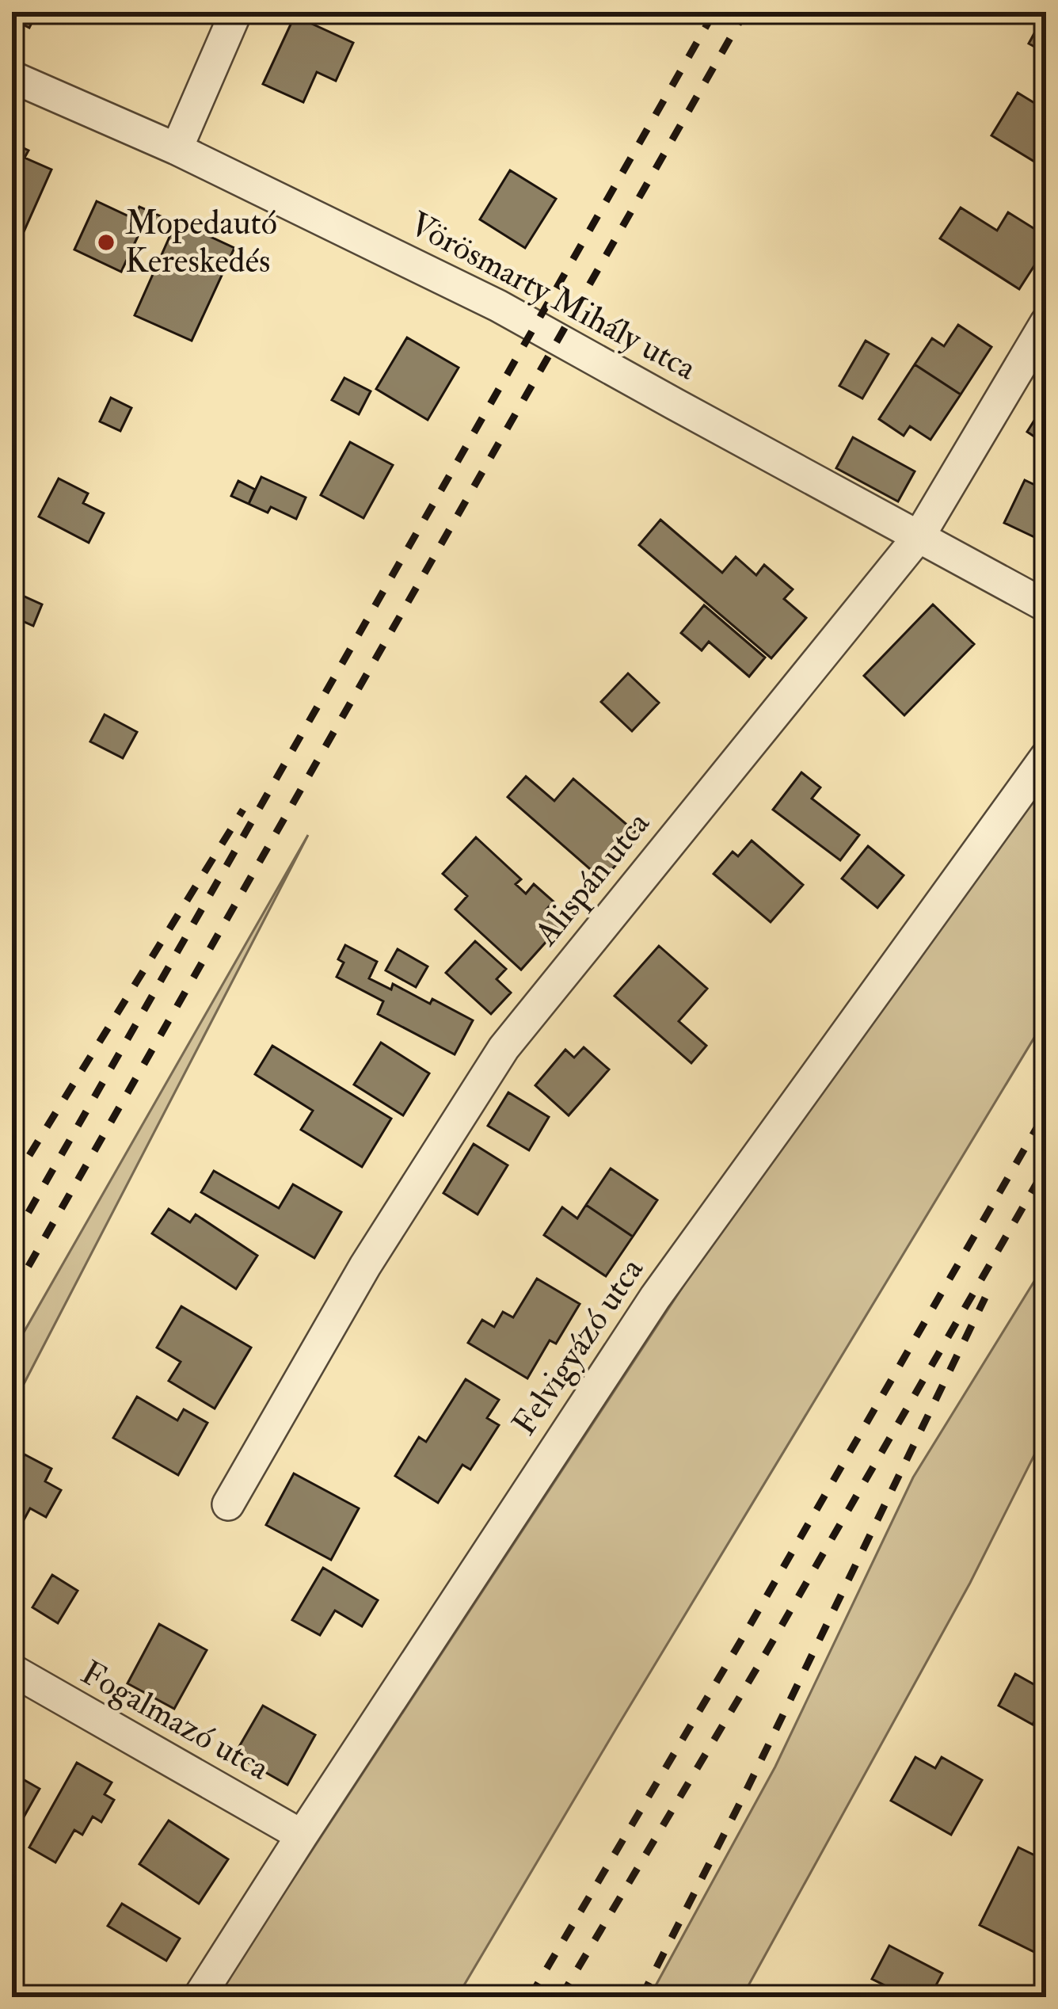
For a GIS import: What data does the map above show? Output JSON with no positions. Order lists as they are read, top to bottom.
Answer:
{
  "streets": {
    "street": [
      "Vörösmarty Mihály utca",
      "Alispán utca",
      "Felvigyázó utca",
      "Fogalmazó utca"
    ]
  },
  "crossings": [
    ["Vörösmarty Mihály utca", "Alispán utca"],
    ["Felvigyázó utca", "Fogalmazó utca"]
  ],
  "places": ["Mopedautó Kereskedés"]
}
